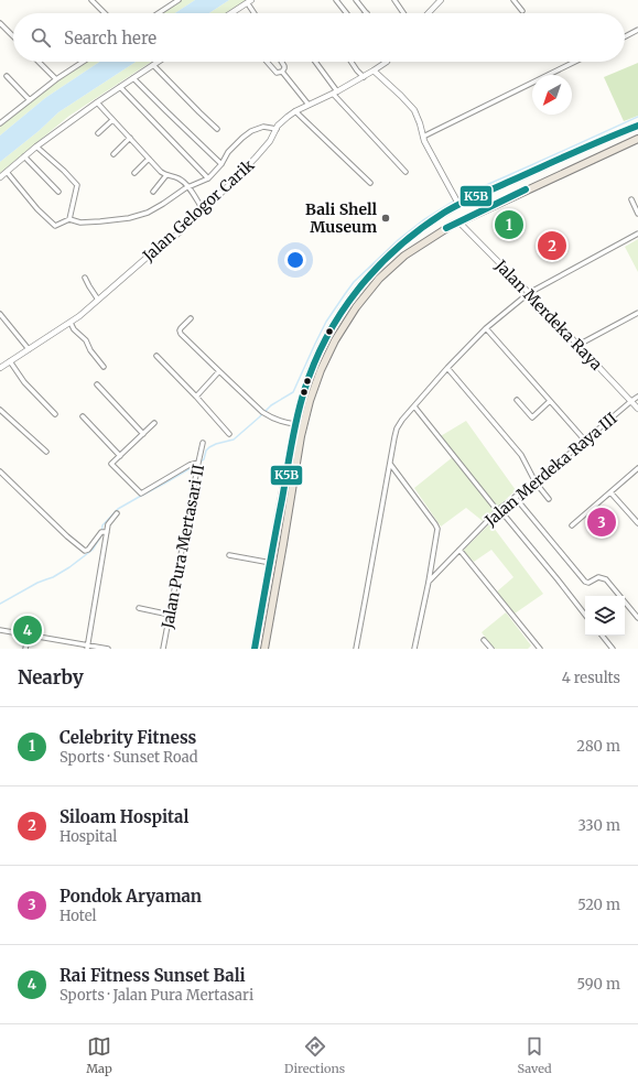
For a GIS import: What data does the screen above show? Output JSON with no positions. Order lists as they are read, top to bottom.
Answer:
{
  "streets": {
    "street": [
      "Jalan Gelogor Carik",
      "Jalan Merdeka Raya",
      "Jalan Merdeka Raya III",
      "Jalan Pura Mertasari II"
    ]
  },
  "crossings": [
    ["Jalan Merdeka Raya", "Jalan Merdeka Raya III"]
  ],
  "places": ["Bali Shell Museum"],
  "lines": ["transit line K5B"],
  "north": "bottom left",
  "page": {
    "search": "Search here",
    "pins": [
      "1",
      "2",
      "3",
      "4"
    ],
    "heading": ["Nearby", "4 results"],
    "list": [
      {
        "mark": "1",
        "name": "Celebrity Fitness",
        "note": "Sports · Sunset Road",
        "value": "280 m"
      },
      {
        "mark": "2",
        "name": "Siloam Hospital",
        "note": "Hospital",
        "value": "330 m"
      },
      {
        "mark": "3",
        "name": "Pondok Aryaman",
        "note": "Hotel",
        "value": "520 m"
      },
      {
        "mark": "4",
        "name": "Rai Fitness Sunset Bali",
        "note": "Sports · Jalan Pura Mertasari",
        "value": "590 m"
      }
    ],
    "nav": ["Map", "Directions", "Saved"]
  }
}
